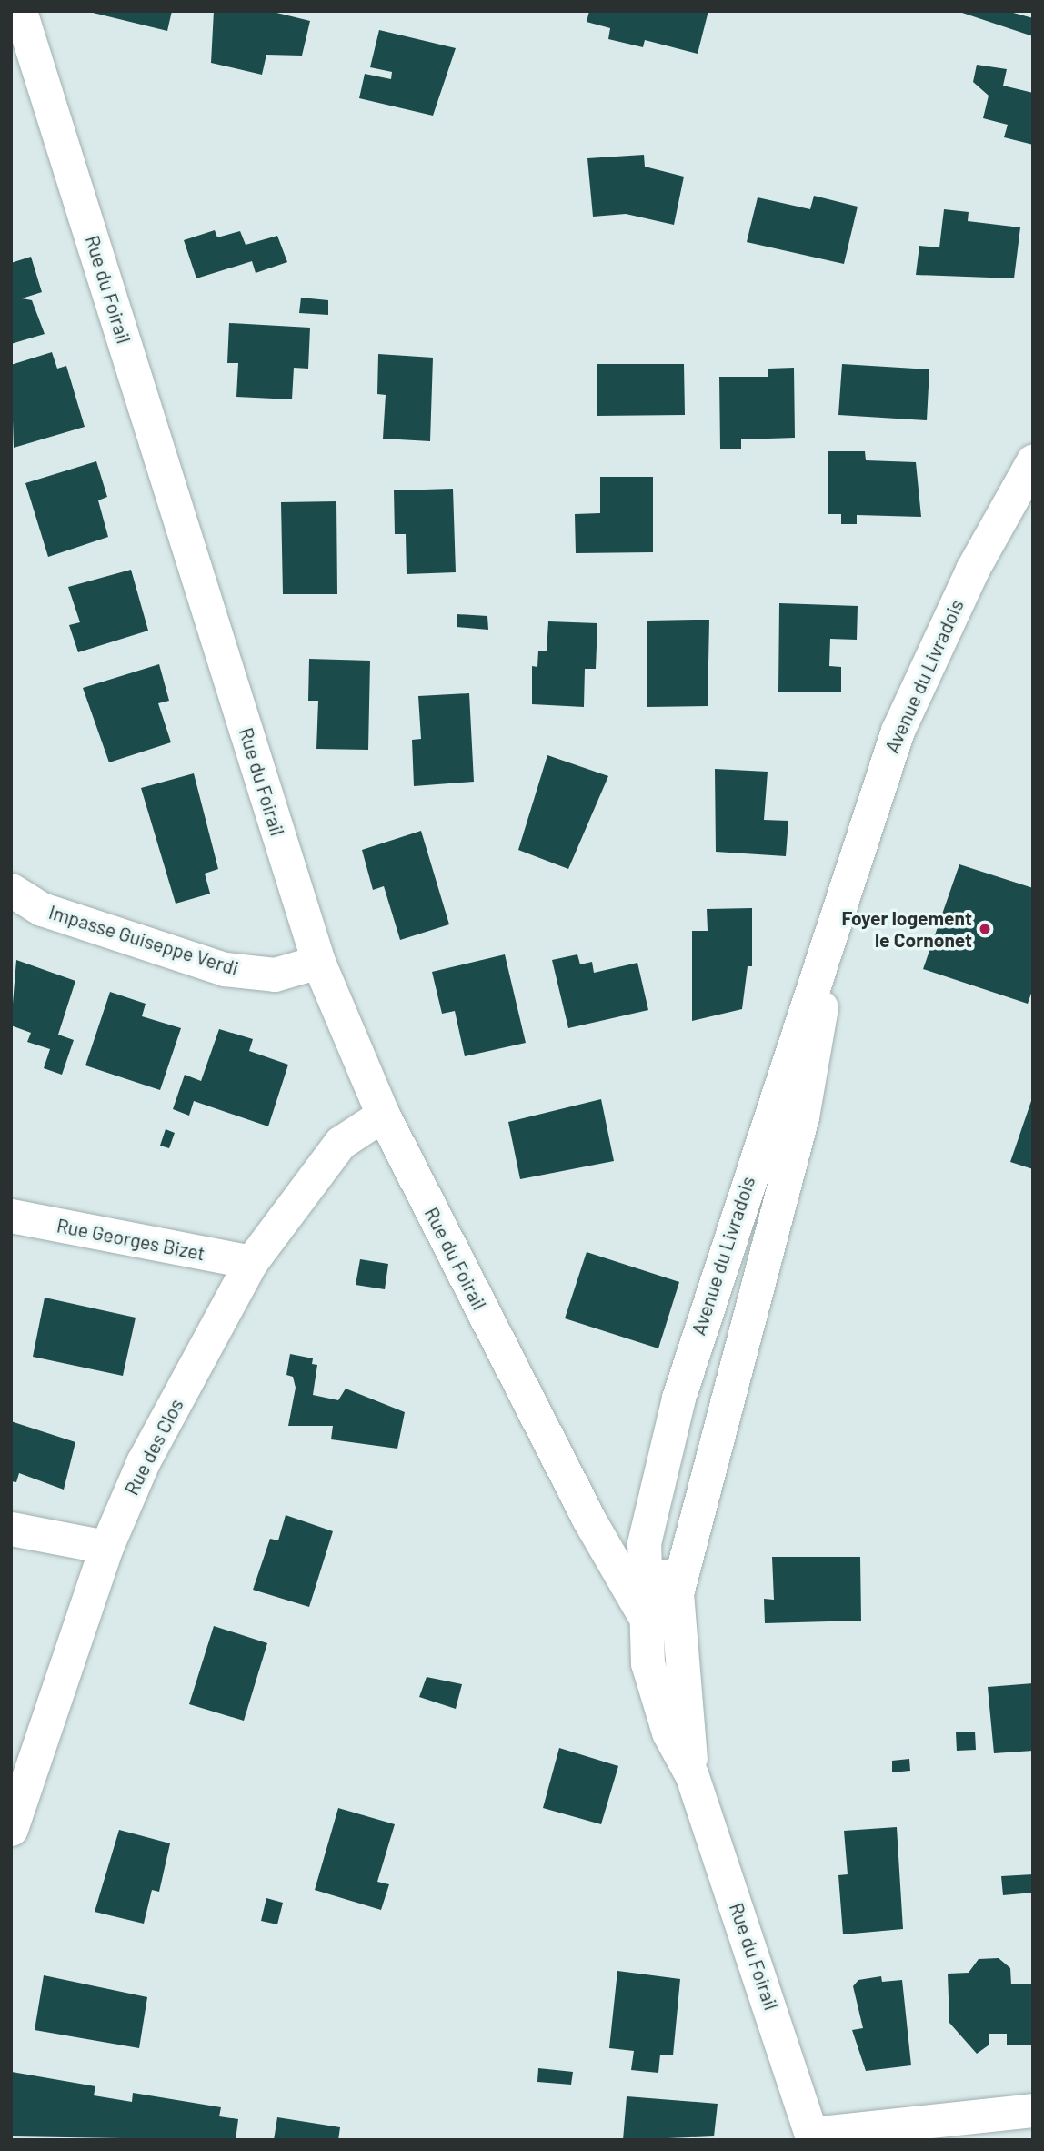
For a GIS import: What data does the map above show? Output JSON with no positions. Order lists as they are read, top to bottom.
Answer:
{
  "streets": {
    "street": [
      "Rue du Foirail",
      "Avenue du Livradois",
      "Impasse Guiseppe Verdi",
      "Rue Georges Bizet",
      "Rue des Clos"
    ]
  },
  "crossings": [
    ["Rue du Foirail", "Avenue du Livradois"],
    ["Rue du Foirail", "Impasse Guiseppe Verdi"],
    ["Rue du Foirail", "Rue des Clos"],
    ["Rue Georges Bizet", "Rue des Clos"]
  ],
  "places": ["Foyer logement le Cornonet"]
}
